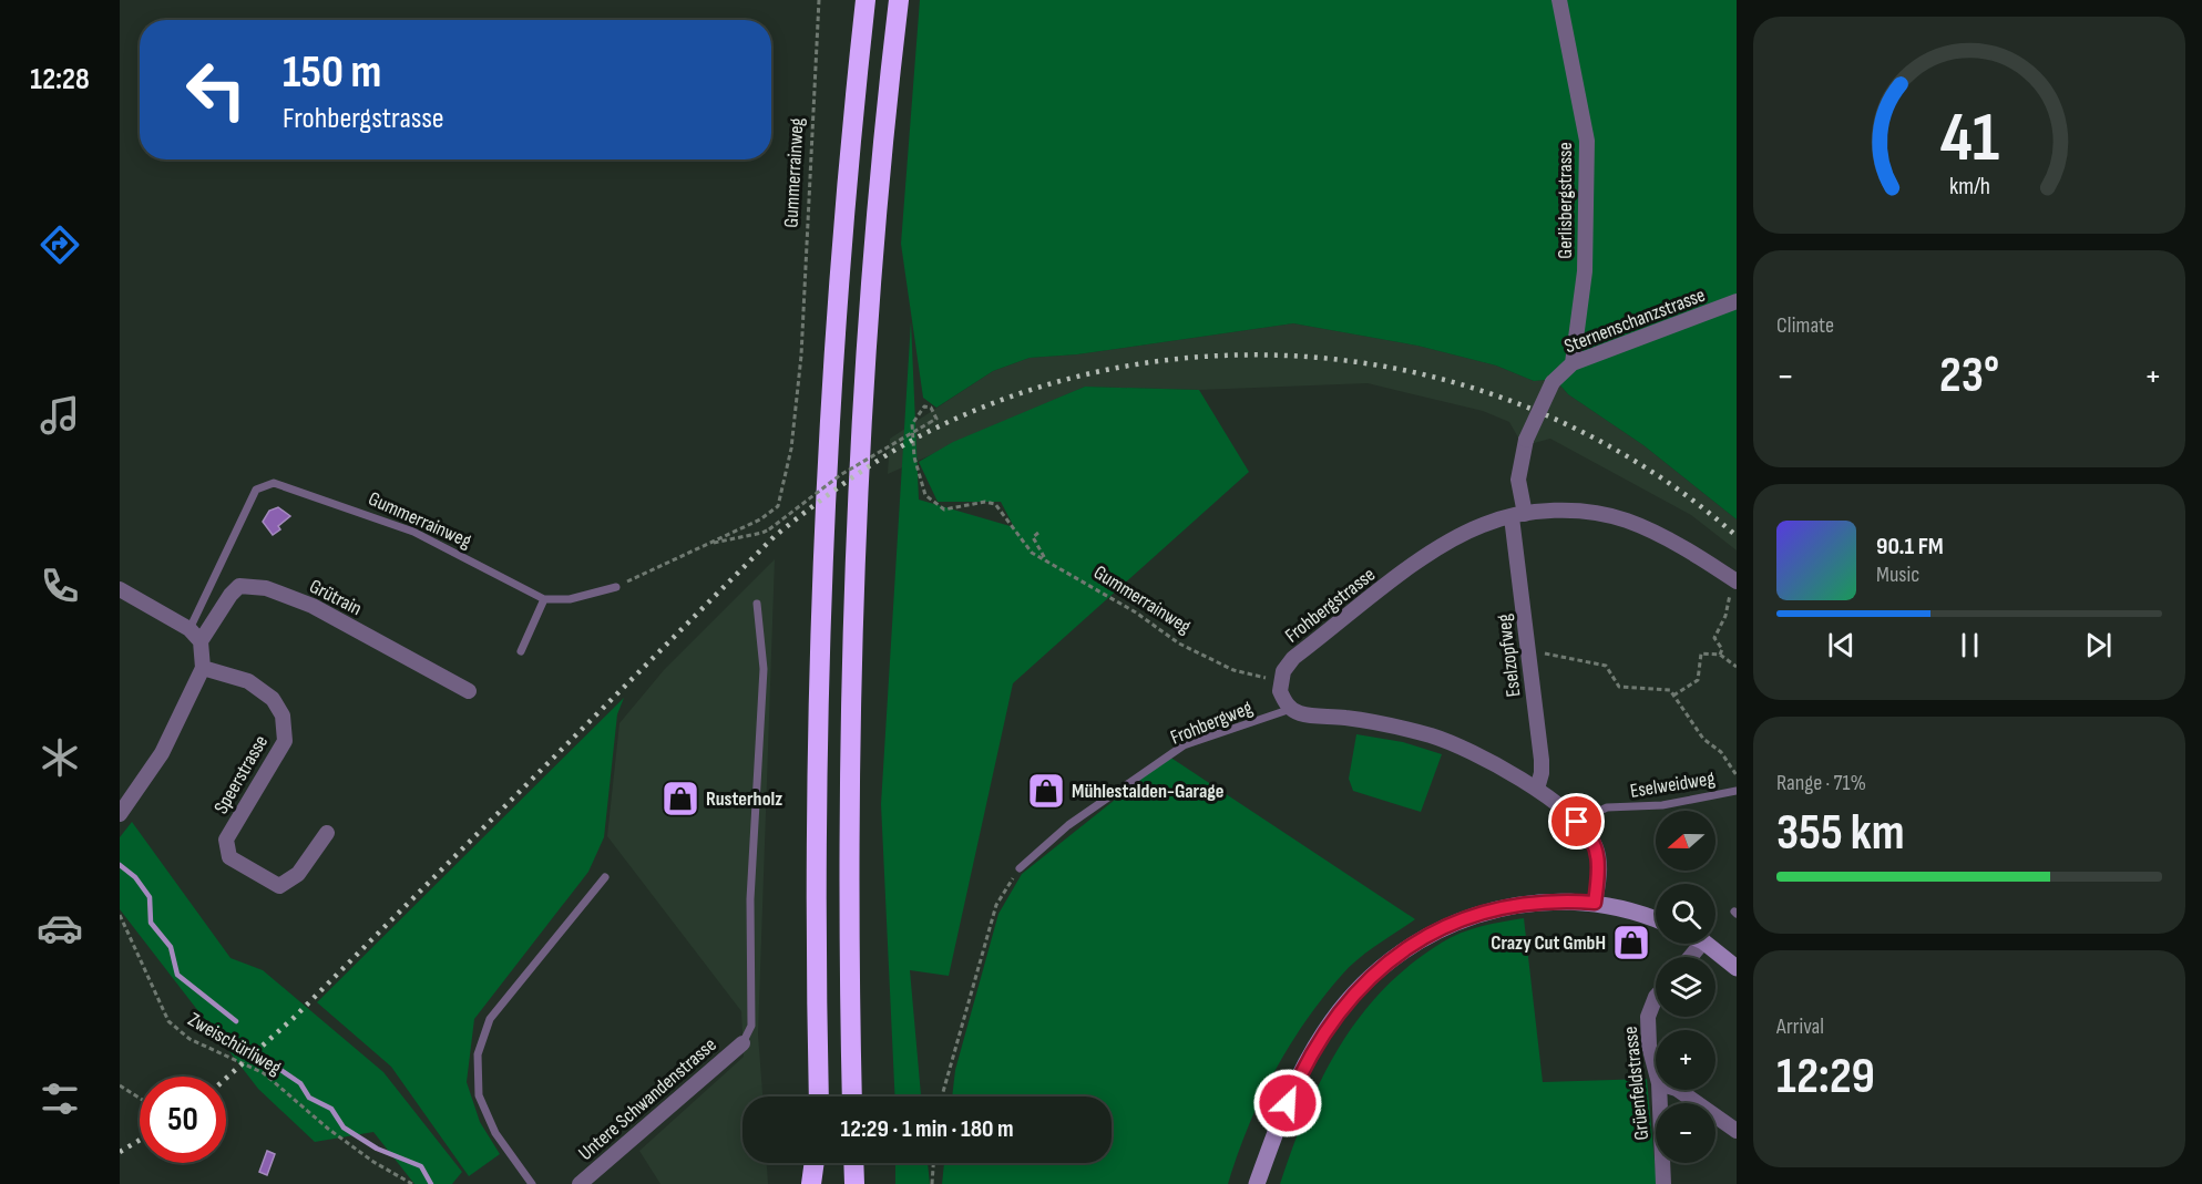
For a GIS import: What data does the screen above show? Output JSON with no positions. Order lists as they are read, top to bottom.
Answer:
{
  "streets": {
    "street": [
      "Gerlisbergstrasse",
      "Sternenschanzstrasse",
      "Grütrain",
      "Frohbergstrasse",
      "Eselzopfweg",
      "Speerstrasse",
      "Grüenfeldstrasse",
      "Untere Schwandenstrasse"
    ],
    "lane": ["Gummerrainweg", "Frohbergweg", "Eselweidweg"],
    "path": ["Zweischürliweg"]
  },
  "crossings": [
    ["Gummerrainweg", "Frohbergstrasse"],
    ["Gerlisbergstrasse", "Sternenschanzstrasse"],
    ["Sternenschanzstrasse", "Eselzopfweg"],
    ["Frohbergstrasse", "Eselzopfweg"]
  ],
  "places": {
    "shop": ["Mühlestalden-Garage", "Rusterholz", "Crazy Cut GmbH"]
  },
  "north": "left",
  "page": {
    "tabs": "12:28",
    "turn": ["150 m", "Frohbergstrasse"],
    "tile": [
      "Climate",
      ["Range · 71%", "355 km"],
      ["Arrival", "12:29"]
    ],
    "heat": ["−", "23°", "+"],
    "song": ["90.1 FM", "Music"],
    "map_buttons": ["+", "−"],
    "limit": "50",
    "trip": "12:29 · 1 min · 180 m",
    "gauge": ["41", "km/h"]
  }
}
